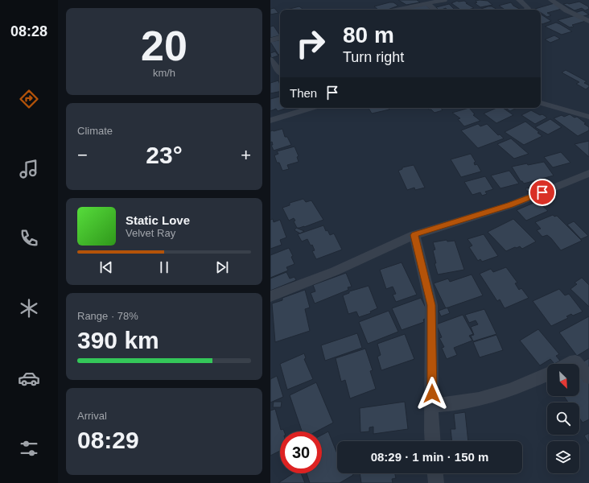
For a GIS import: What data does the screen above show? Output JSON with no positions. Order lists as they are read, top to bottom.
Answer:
{
  "north": "bottom right",
  "page": {
    "tabs": "08:28",
    "tile": [
      ["20", "km/h"],
      "Climate",
      ["Range · 78%", "390 km"],
      ["Arrival", "08:29"]
    ],
    "turn": ["80 m", "Turn right"],
    "then": "Then",
    "heat": ["−", "23°", "+"],
    "song": ["Static Love", "Velvet Ray"],
    "limit": "30",
    "trip": "08:29 · 1 min · 150 m"
  }
}
